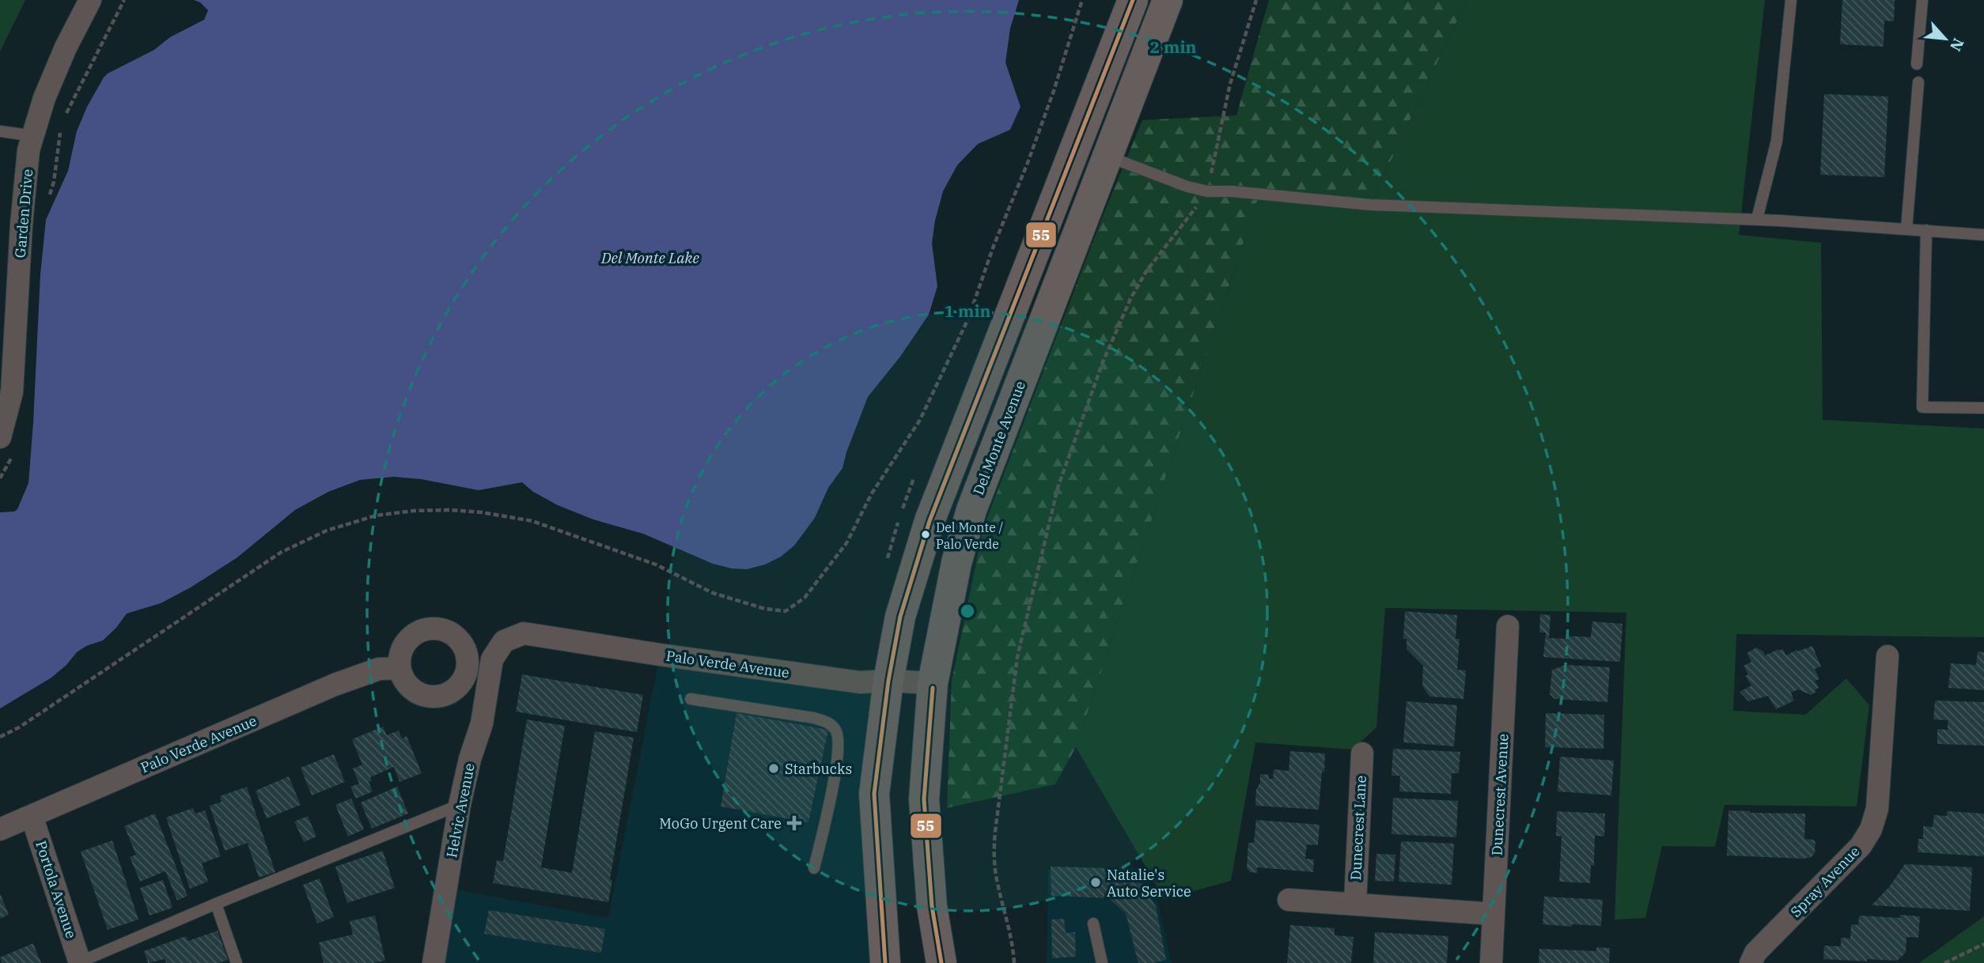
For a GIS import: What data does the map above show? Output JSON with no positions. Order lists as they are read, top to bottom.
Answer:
{
  "streets": {
    "main road": ["Del Monte Avenue"],
    "street": [
      "Garden Drive",
      "Palo Verde Avenue",
      "Dunecrest Avenue",
      "Helvic Avenue",
      "Dunecrest Lane",
      "Spray Avenue",
      "Portola Avenue"
    ]
  },
  "crossings": [
    ["Del Monte Avenue", "Palo Verde Avenue"],
    ["Palo Verde Avenue", "Helvic Avenue"],
    ["Palo Verde Avenue", "Portola Avenue"]
  ],
  "water": ["Del Monte Lake"],
  "places": {
    "other": ["Del Monte / Palo Verde", "Starbucks", "Natalie's Auto Service"],
    "health": ["MoGo Urgent Care"]
  },
  "lines": ["transit line 55"],
  "north": "bottom right",
  "rings": ["2 min", "1 min"]
}
